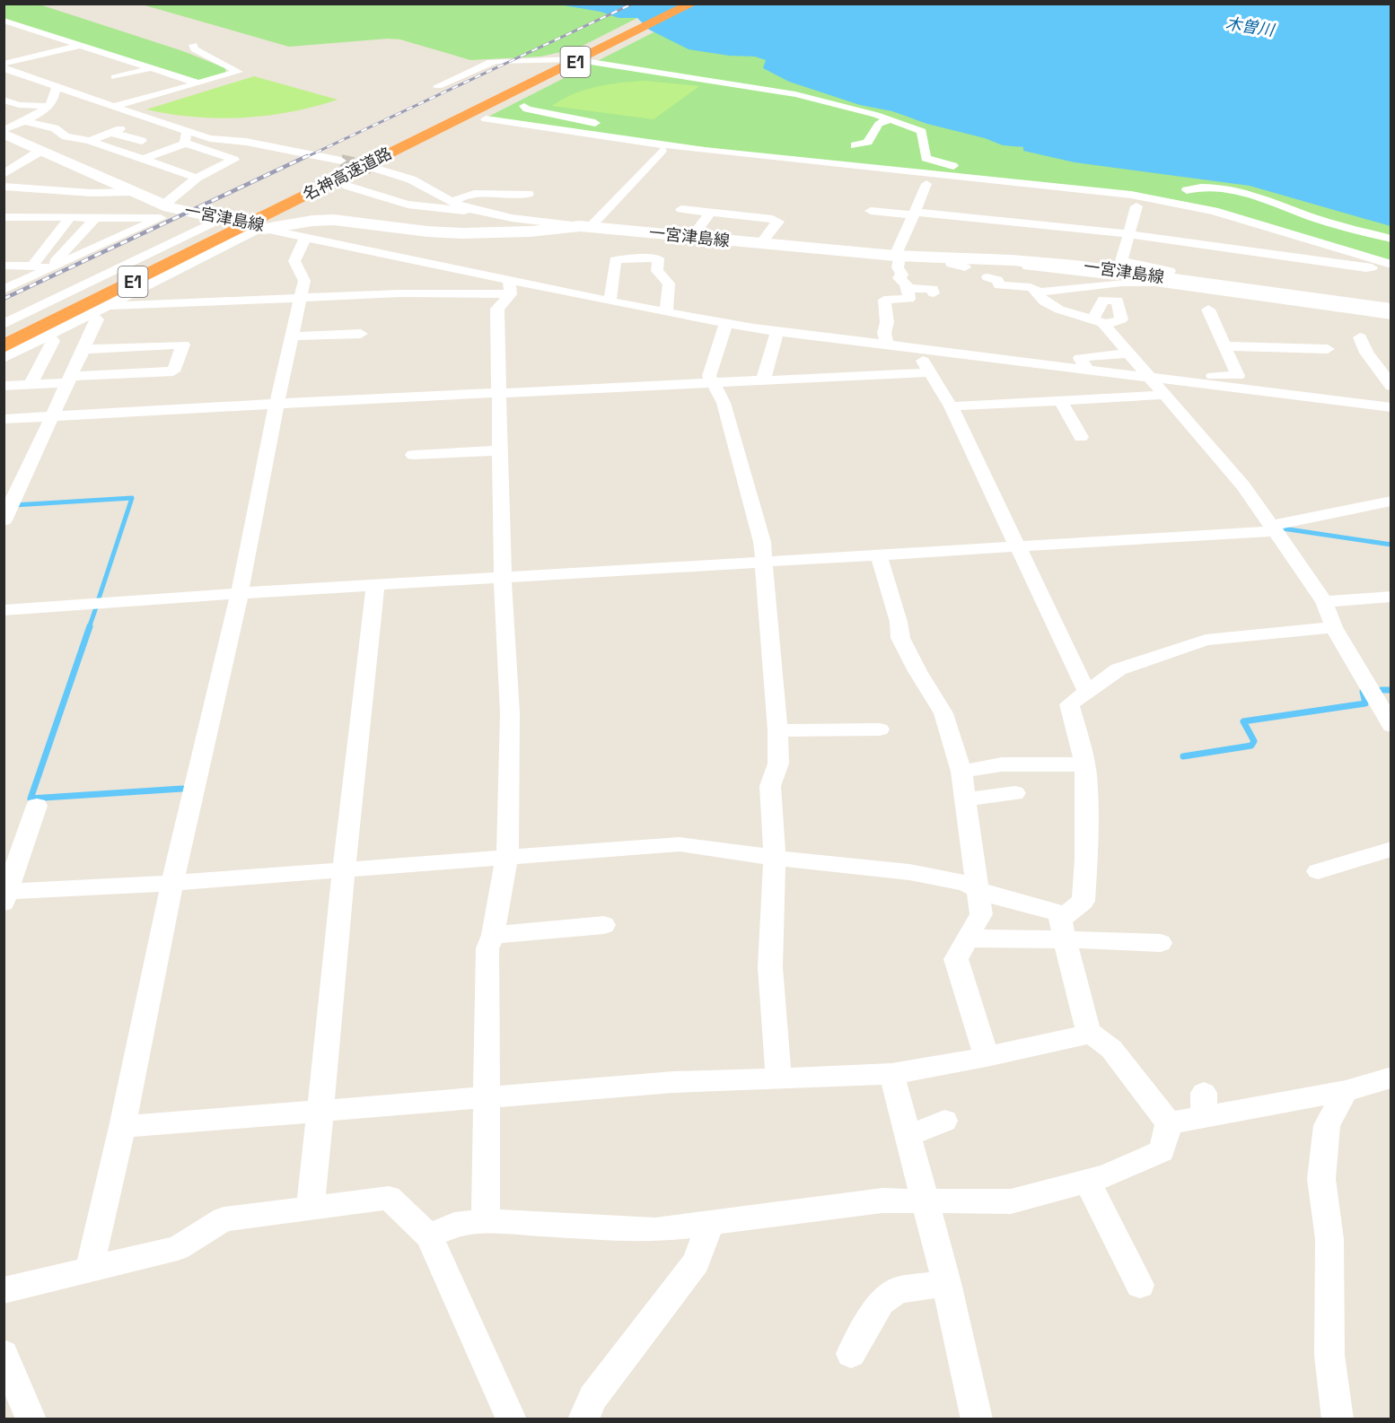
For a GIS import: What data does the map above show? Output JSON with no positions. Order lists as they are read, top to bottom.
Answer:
{
  "streets": {
    "highway": ["E1", "名神高速道路"],
    "main road": ["一宮津島線"]
  },
  "crossings": [
    ["名神高速道路", "一宮津島線"]
  ],
  "water": ["木曽川"]
}
